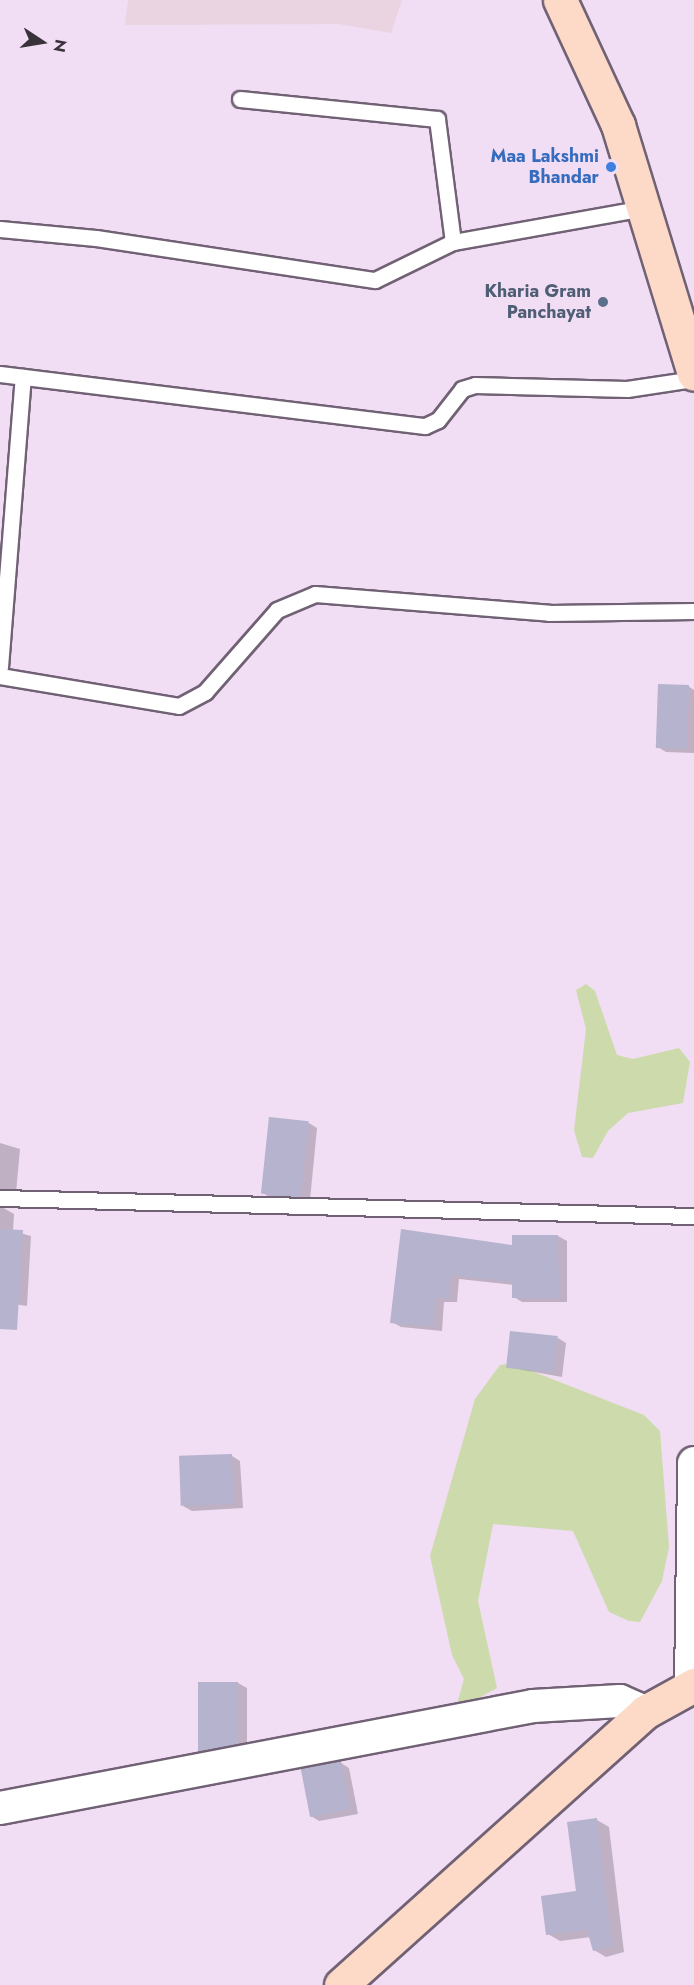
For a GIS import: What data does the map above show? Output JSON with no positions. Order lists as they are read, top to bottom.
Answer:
{
  "places": ["Maa Lakshmi Bhandar", "Kharia Gram Panchayat"],
  "north": "right"
}
